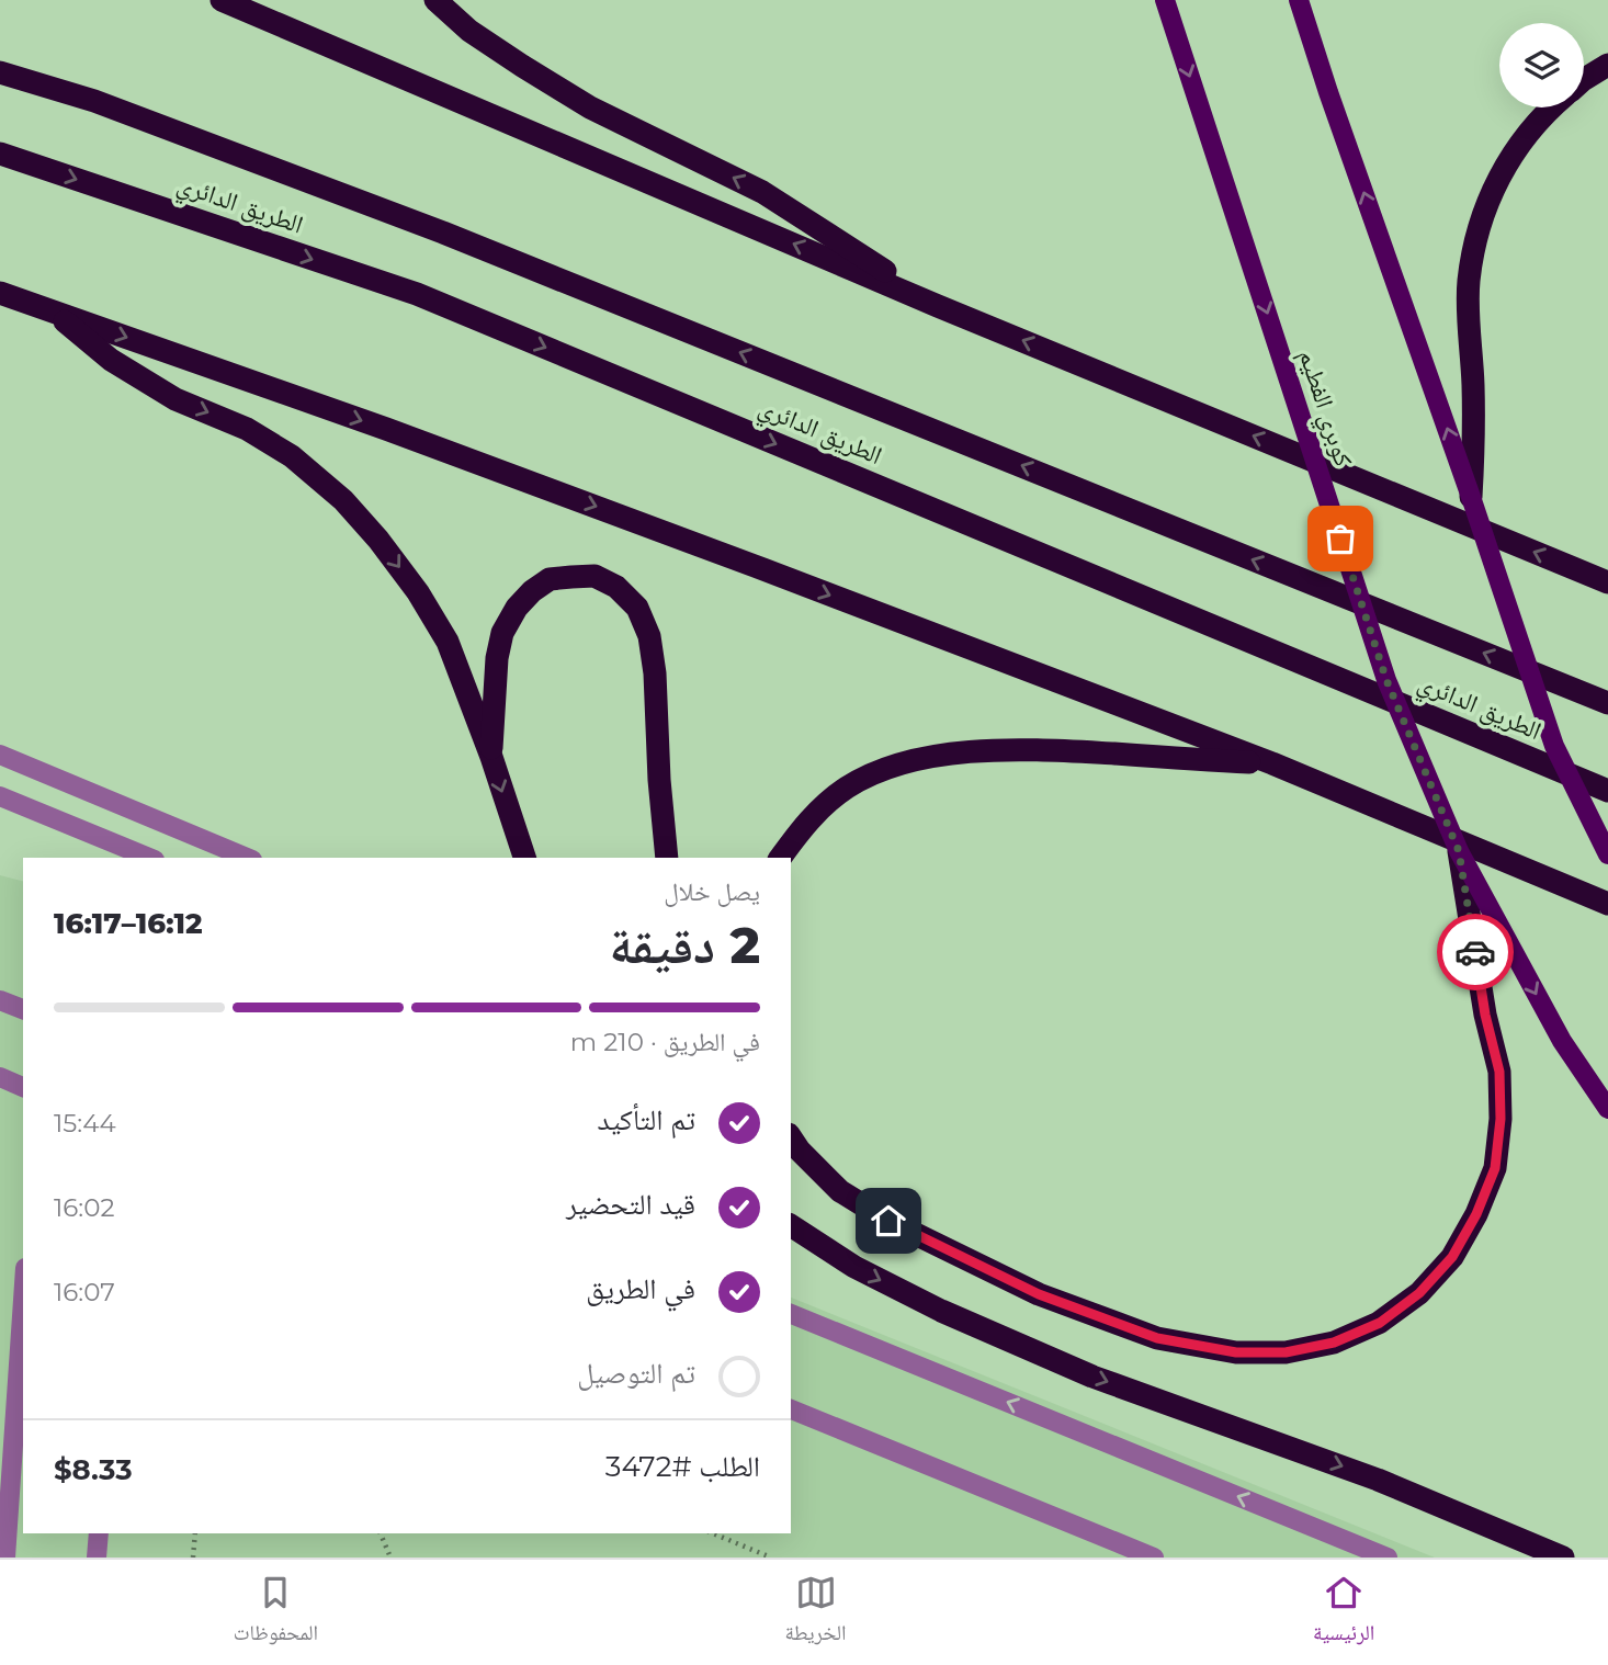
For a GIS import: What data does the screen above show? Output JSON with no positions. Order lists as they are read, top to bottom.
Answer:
{
  "streets": {
    "highway": ["الطريق الدائري"],
    "main road": ["كوبري الفطيم"]
  },
  "page": {
    "heading": ["2 دقيقة", "يصل خلال", "16:12–16:17"],
    "panel": ["الطلب #3472", "$8.33"],
    "bar": "في الطريق · 210 m",
    "list": [
      ["تم التأكيد", "15:44"],
      ["قيد التحضير", "16:02"],
      ["في الطريق", "16:07"],
      "تم التوصيل"
    ],
    "tabs": ["الرئيسية", "الخريطة", "المحفوظات"]
  }
}
